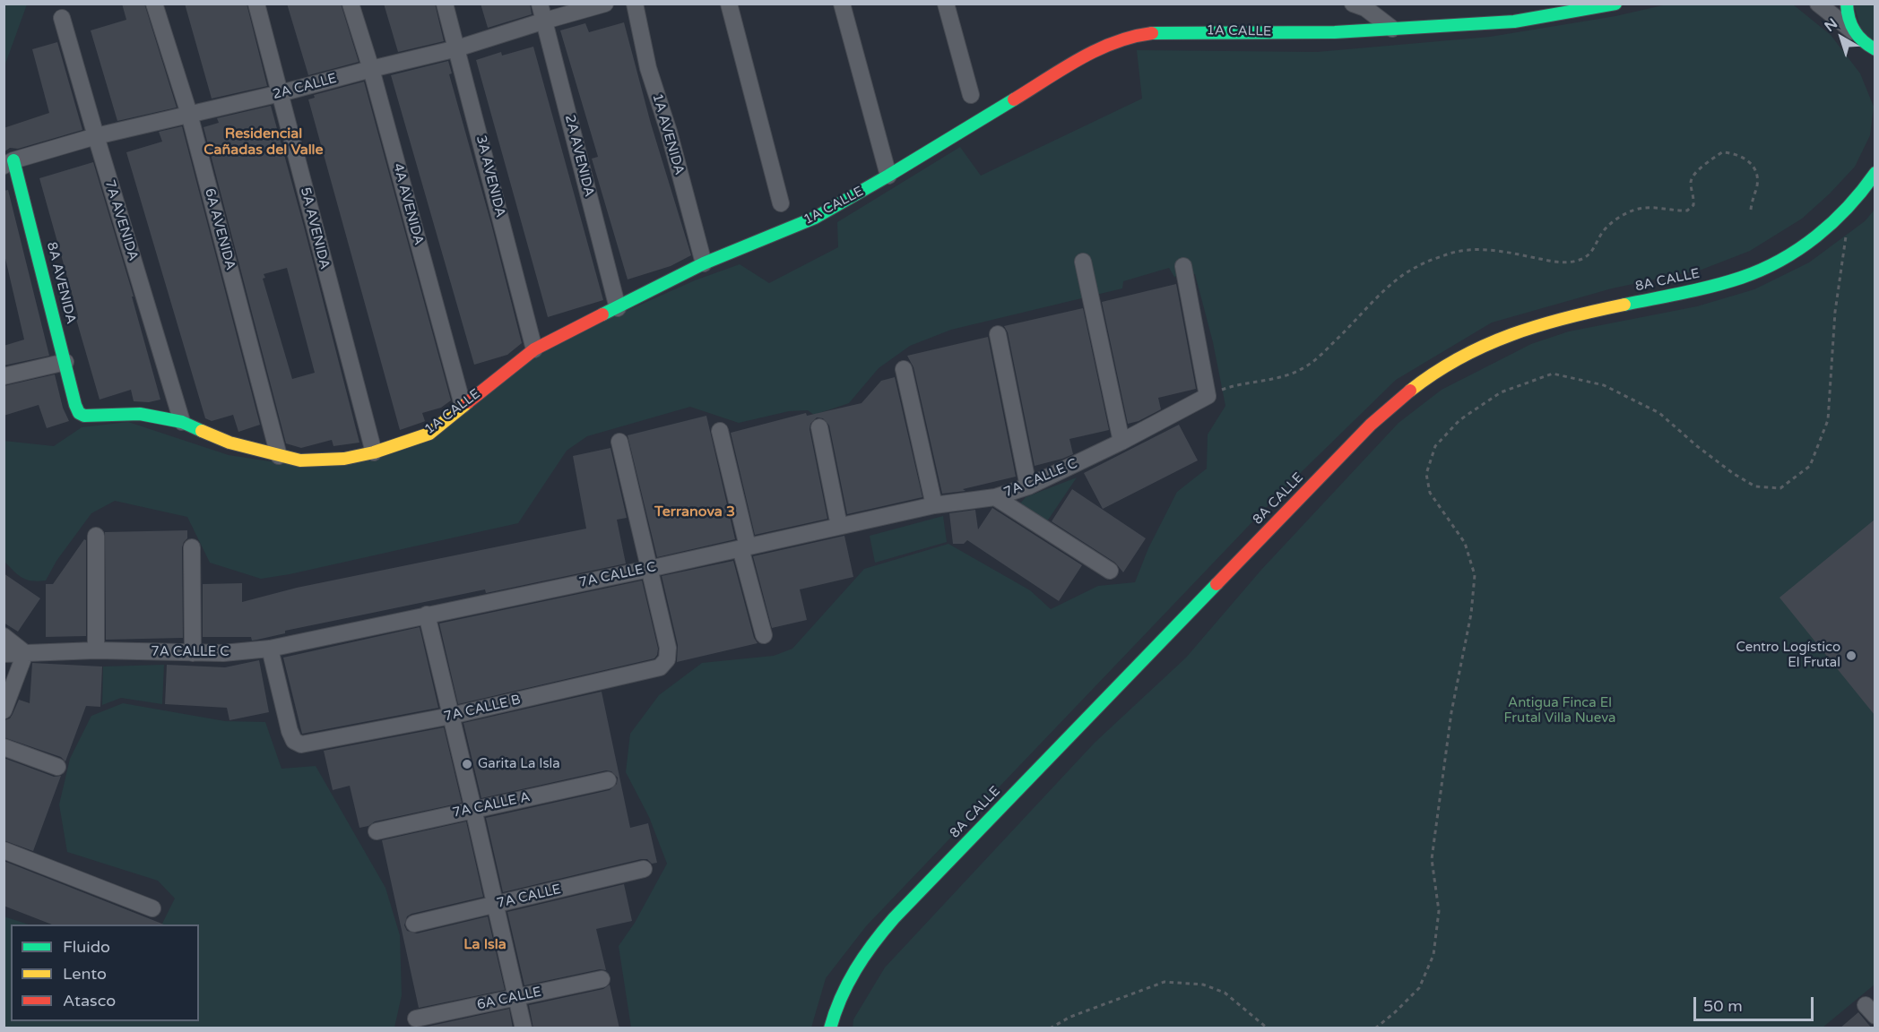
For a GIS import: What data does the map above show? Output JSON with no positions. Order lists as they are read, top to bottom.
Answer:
{
  "streets": {
    "street": [
      "1A CALLE",
      "2A CALLE",
      "1A AVENIDA",
      "2A AVENIDA",
      "3A AVENIDA",
      "4A AVENIDA",
      "7A AVENIDA",
      "5A AVENIDA",
      "6A AVENIDA",
      "8A CALLE",
      "8A AVENIDA",
      "7A CALLE C",
      "7A CALLE B",
      "7A CALLE A",
      "7A CALLE",
      "6A CALLE"
    ]
  },
  "crossings": [
    ["1A CALLE", "1A AVENIDA"],
    ["1A CALLE", "2A AVENIDA"],
    ["1A CALLE", "3A AVENIDA"],
    ["1A CALLE", "4A AVENIDA"],
    ["1A CALLE", "7A AVENIDA"],
    ["1A CALLE", "5A AVENIDA"],
    ["1A CALLE", "6A AVENIDA"],
    ["1A CALLE", "8A AVENIDA"],
    ["2A CALLE", "2A AVENIDA"],
    ["2A CALLE", "3A AVENIDA"],
    ["2A CALLE", "4A AVENIDA"],
    ["2A CALLE", "7A AVENIDA"],
    ["2A CALLE", "5A AVENIDA"],
    ["2A CALLE", "6A AVENIDA"],
    ["2A CALLE", "8A AVENIDA"],
    ["7A CALLE C", "7A CALLE B"]
  ],
  "districts": ["Residencial Cañadas del Valle", "Terranova 3", "La Isla"],
  "parks": ["Antigua Finca El Frutal Villa Nueva"],
  "places": ["Centro Logístico El Frutal", "Garita La Isla"],
  "legend": ["Fluido", "Lento", "Atasco"],
  "scale_bar": "50 m",
  "north": "top left"
}
